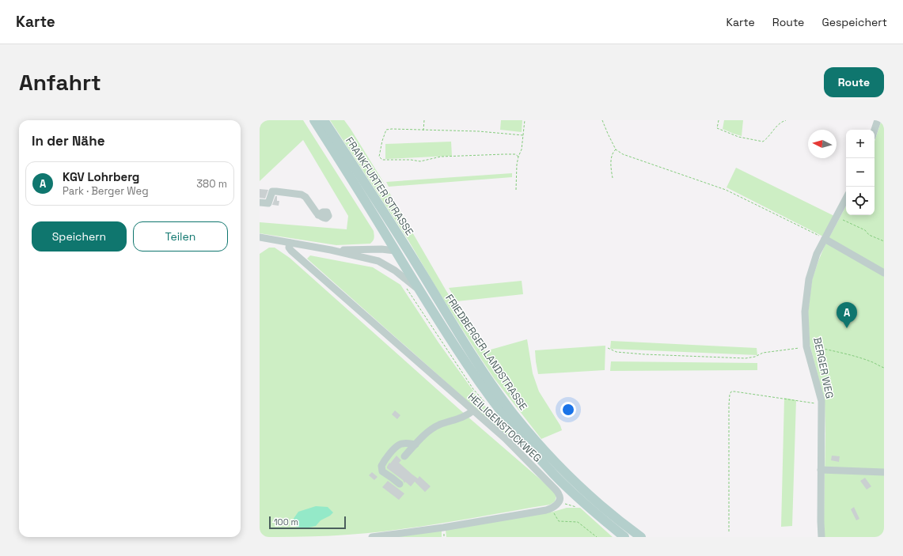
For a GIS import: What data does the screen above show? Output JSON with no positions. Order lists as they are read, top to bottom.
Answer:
{
  "streets": {
    "main road": ["FRANKFURTER STRASSE", "FRIEDBERGER LANDSTRASSE"],
    "street": ["BERGER WEG", "HEILIGENSTOCKWEG"]
  },
  "crossings": [
    ["FRANKFURTER STRASSE", "FRIEDBERGER LANDSTRASSE"],
    ["FRIEDBERGER LANDSTRASSE", "HEILIGENSTOCKWEG"]
  ],
  "scale_bar": "100 m",
  "north": "left",
  "page": {
    "header": "Karte",
    "nav": ["Karte", "Route", "Gespeichert"],
    "buttons": [
      "Route",
      ["Speichern", "Teilen"]
    ],
    "title": "Anfahrt",
    "heading": "In der Nähe",
    "map_buttons": ["+", "−"],
    "list": [
      {
        "mark": "A",
        "name": "KGV Lohrberg",
        "note": "Park · Berger Weg",
        "value": "380 m"
      }
    ],
    "pins": "A",
    "scale": "100 m"
  }
}
